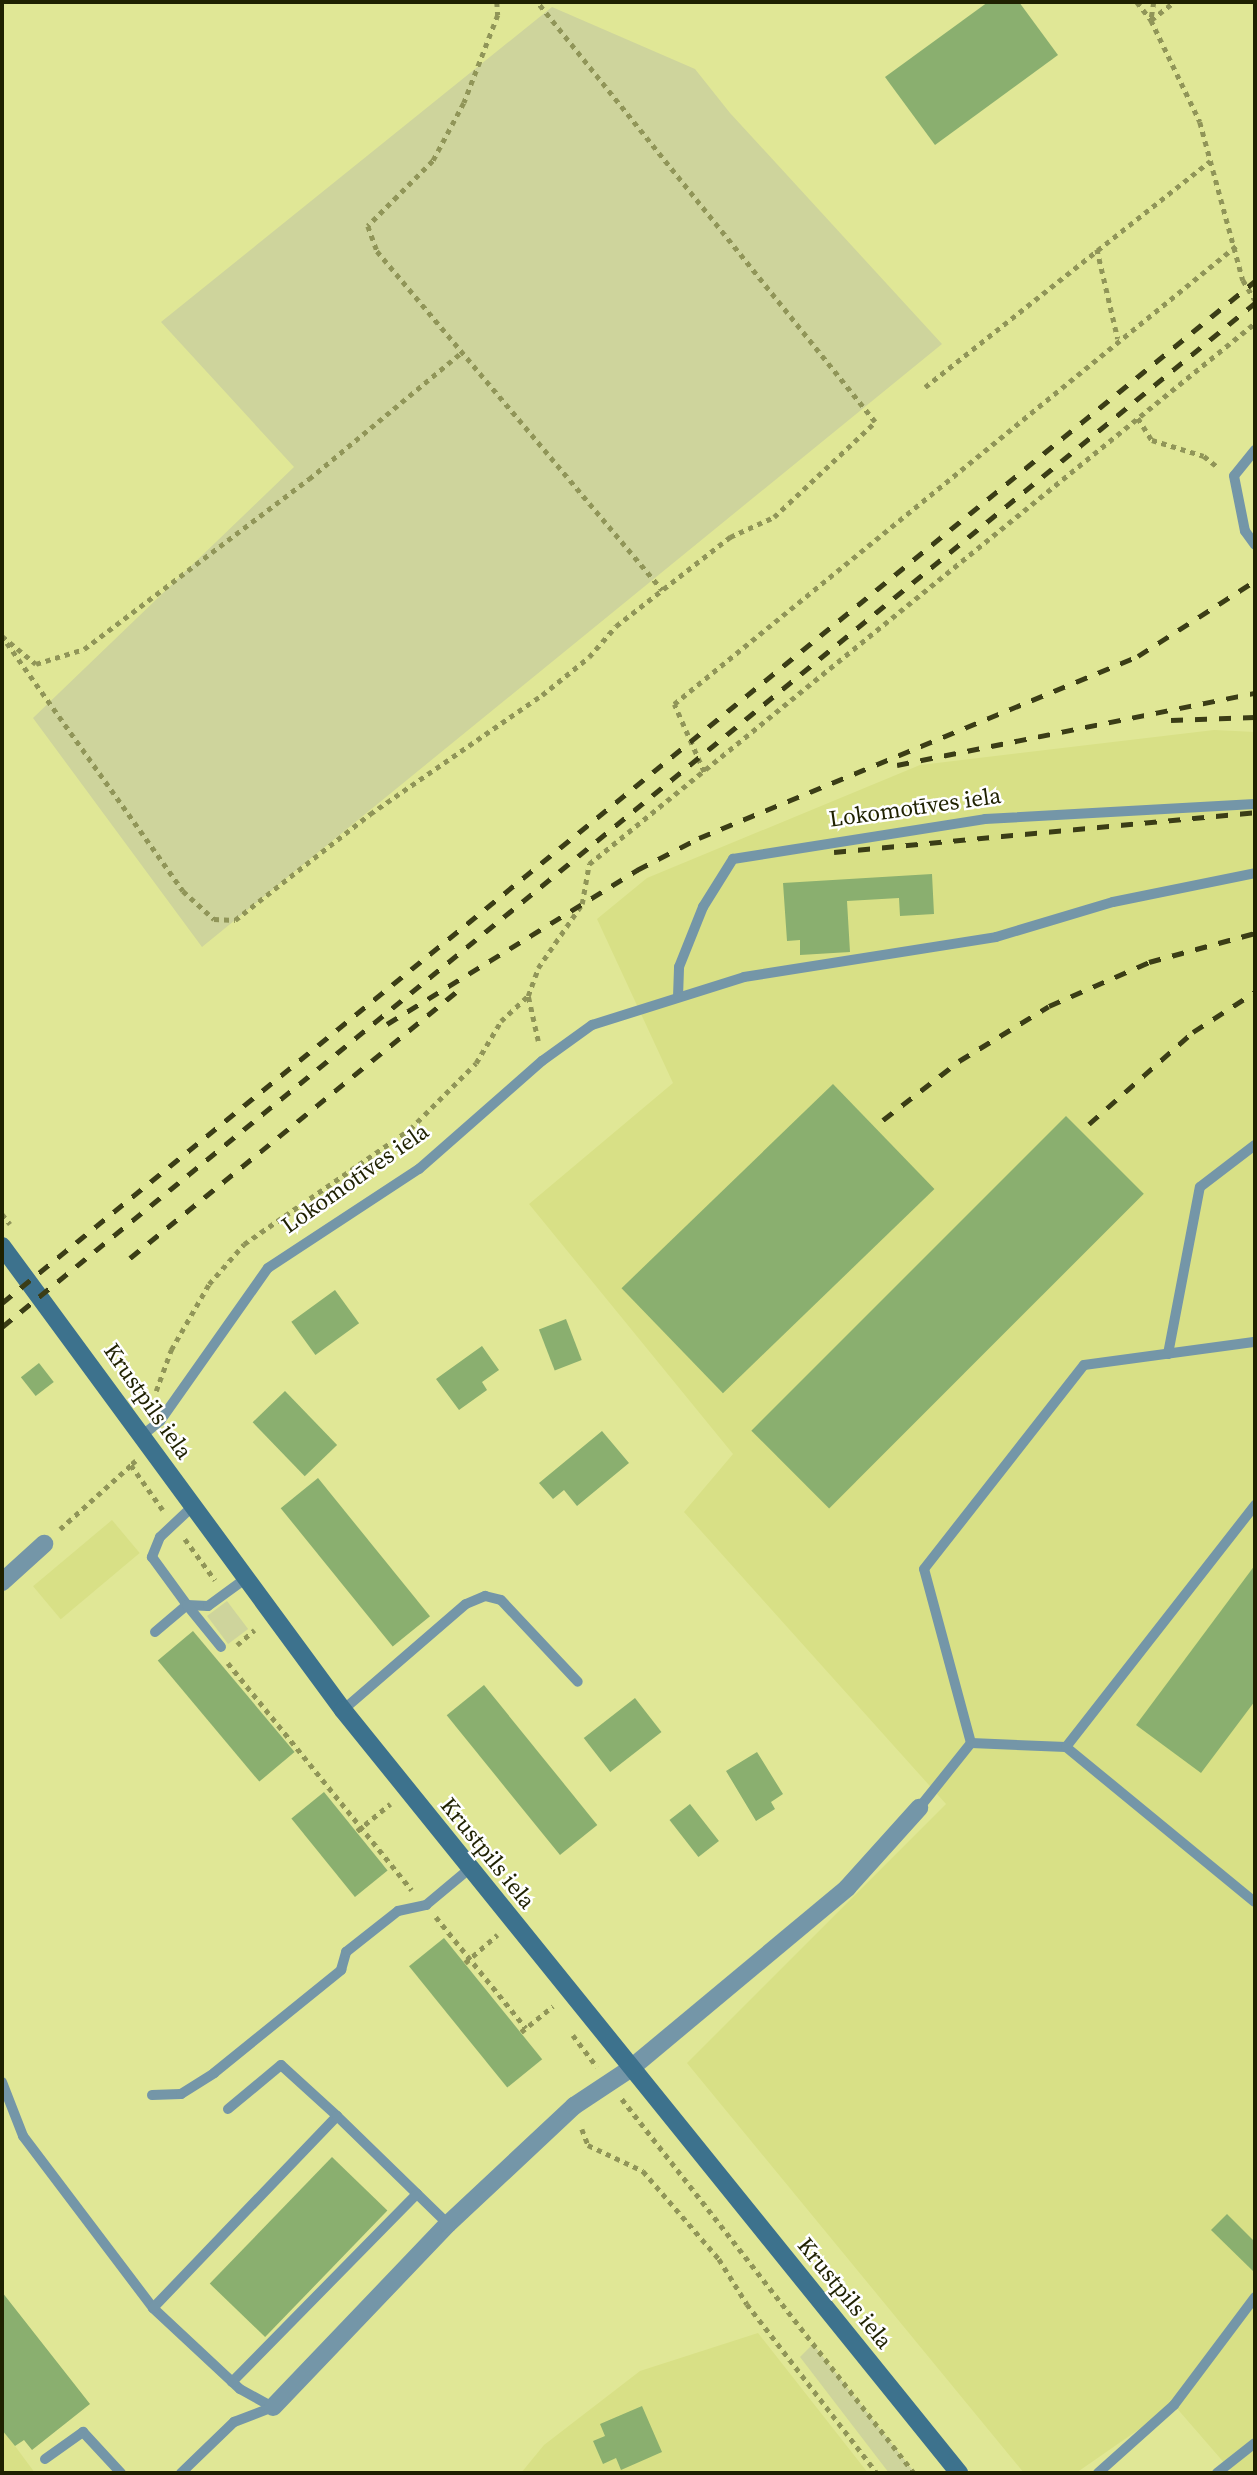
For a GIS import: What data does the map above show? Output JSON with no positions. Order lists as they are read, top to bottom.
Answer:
{
  "streets": {
    "street": ["Krustpils iela"],
    "lane": ["Lokomotīves iela"]
  },
  "crossings": [
    ["Lokomotīves iela", "Krustpils iela"]
  ]
}
